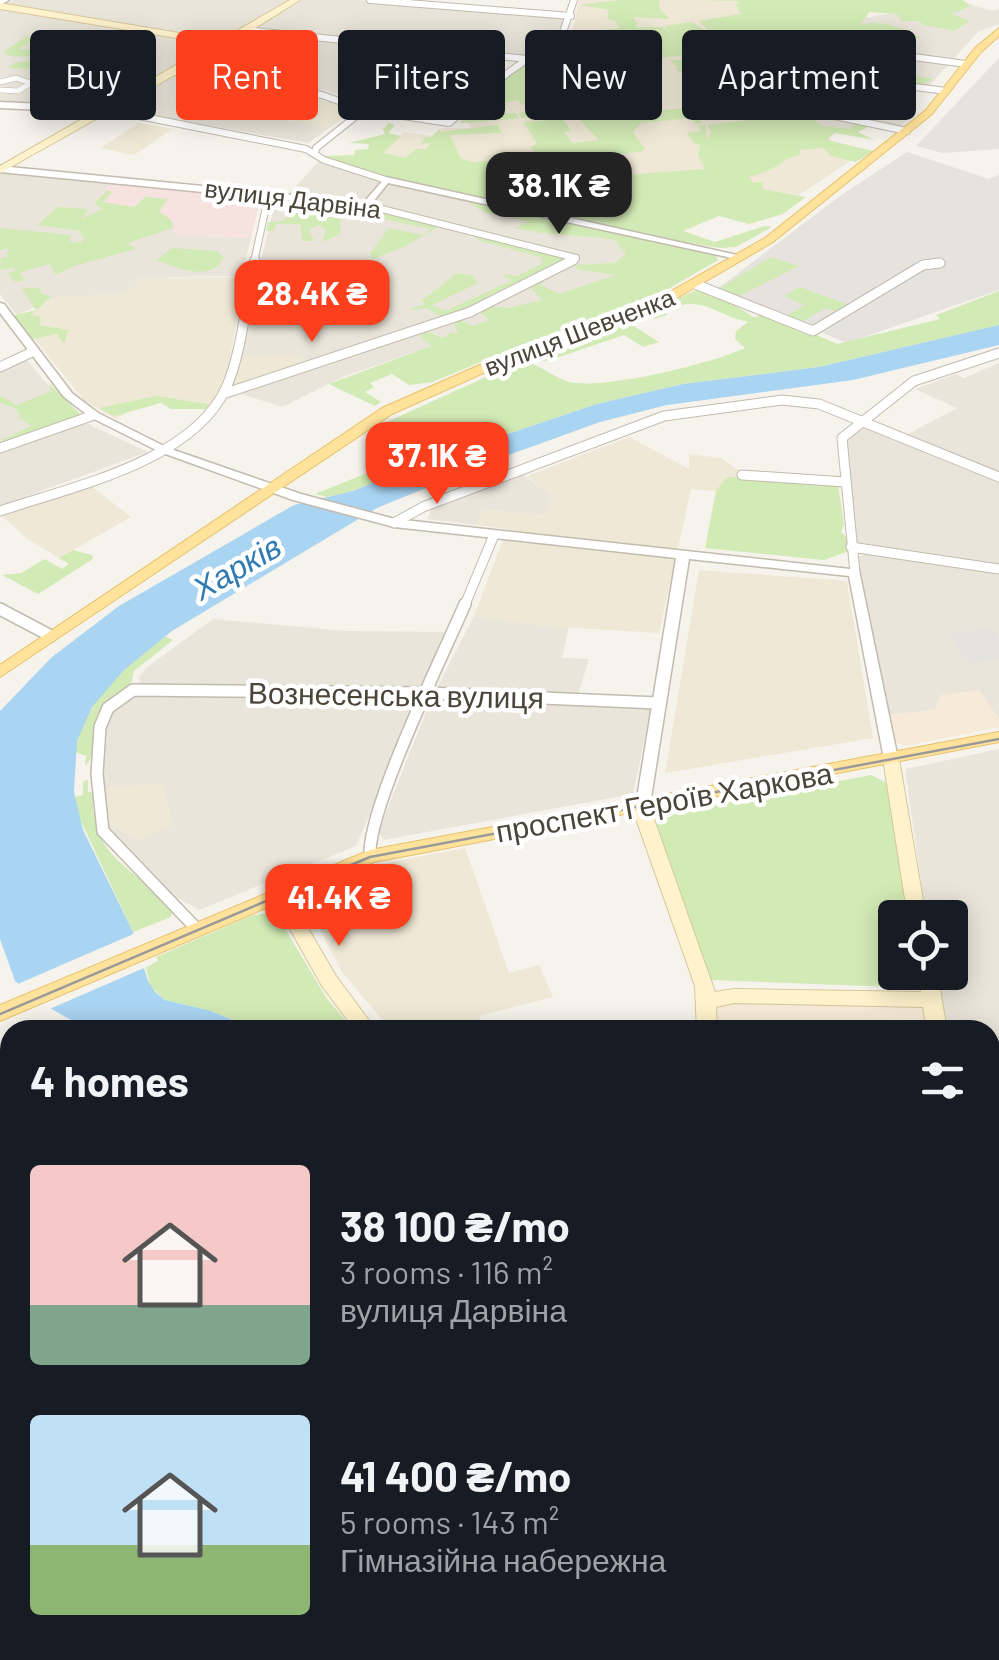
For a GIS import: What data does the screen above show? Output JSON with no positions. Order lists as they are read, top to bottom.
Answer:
{
  "streets": {
    "main road": ["вулиця Шевченка", "проспект Героїв Харкова"],
    "street": ["вулиця Дарвіна", "Вознесенська вулиця"]
  },
  "crossings": [
    ["Вознесенська вулиця", "проспект Героїв Харкова"]
  ],
  "water": ["Харків"],
  "page": {
    "chip": [
      "Buy",
      "Rent",
      "Filters",
      "New",
      "Apartment"
    ],
    "price": [
      "38.1K ₴",
      "28.4K ₴",
      "37.1K ₴",
      "41.4K ₴"
    ],
    "heading": "4 homes",
    "list": [
      {
        "name": "38 100 ₴/mo",
        "note": "3 rooms · 116 m² · вулиця Дарвіна"
      },
      {
        "name": "41 400 ₴/mo",
        "note": "5 rooms · 143 m² · Гімназійна набережна"
      }
    ]
  }
}
